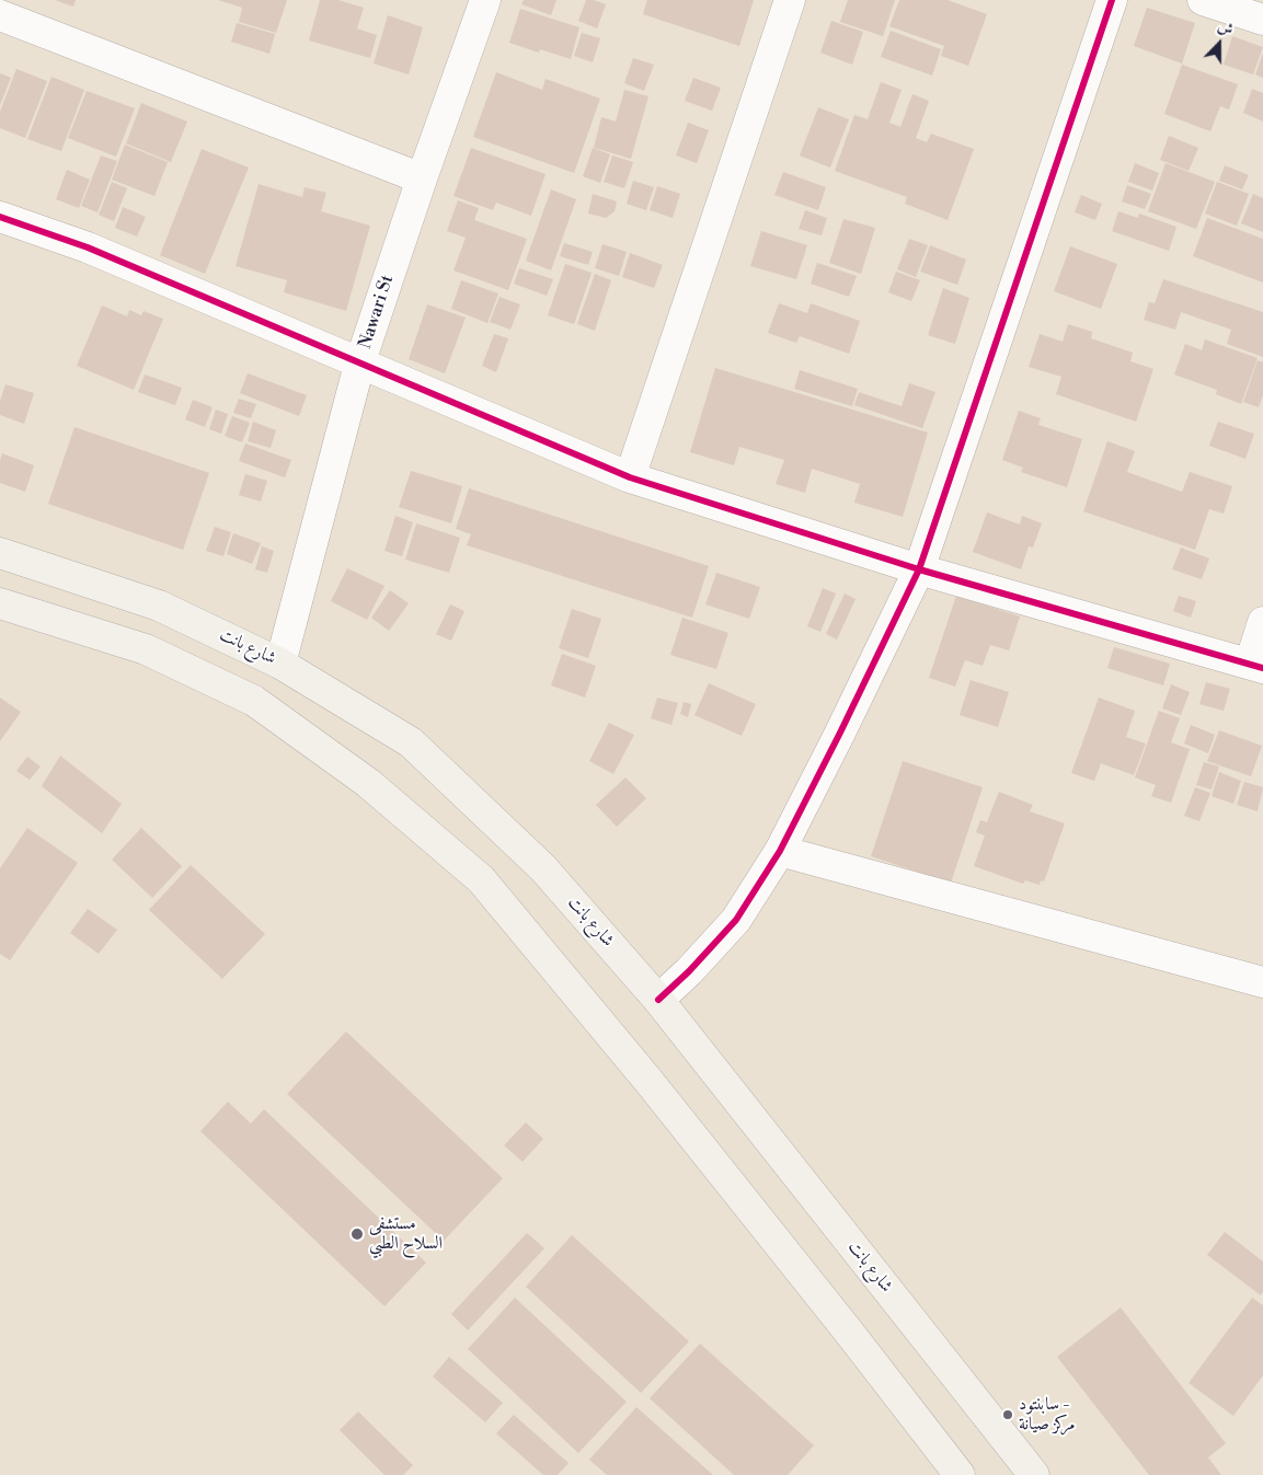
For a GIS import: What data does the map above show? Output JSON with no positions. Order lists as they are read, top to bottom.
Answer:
{
  "streets": {
    "main road": ["شارع بانت"],
    "street": ["Nawari St"]
  },
  "crossings": [
    ["Nawari St", "شارع بانت"]
  ],
  "places": ["مستشفى السلاح الطبي", "سابنتود - مركز صيانة"],
  "north": "top"
}
